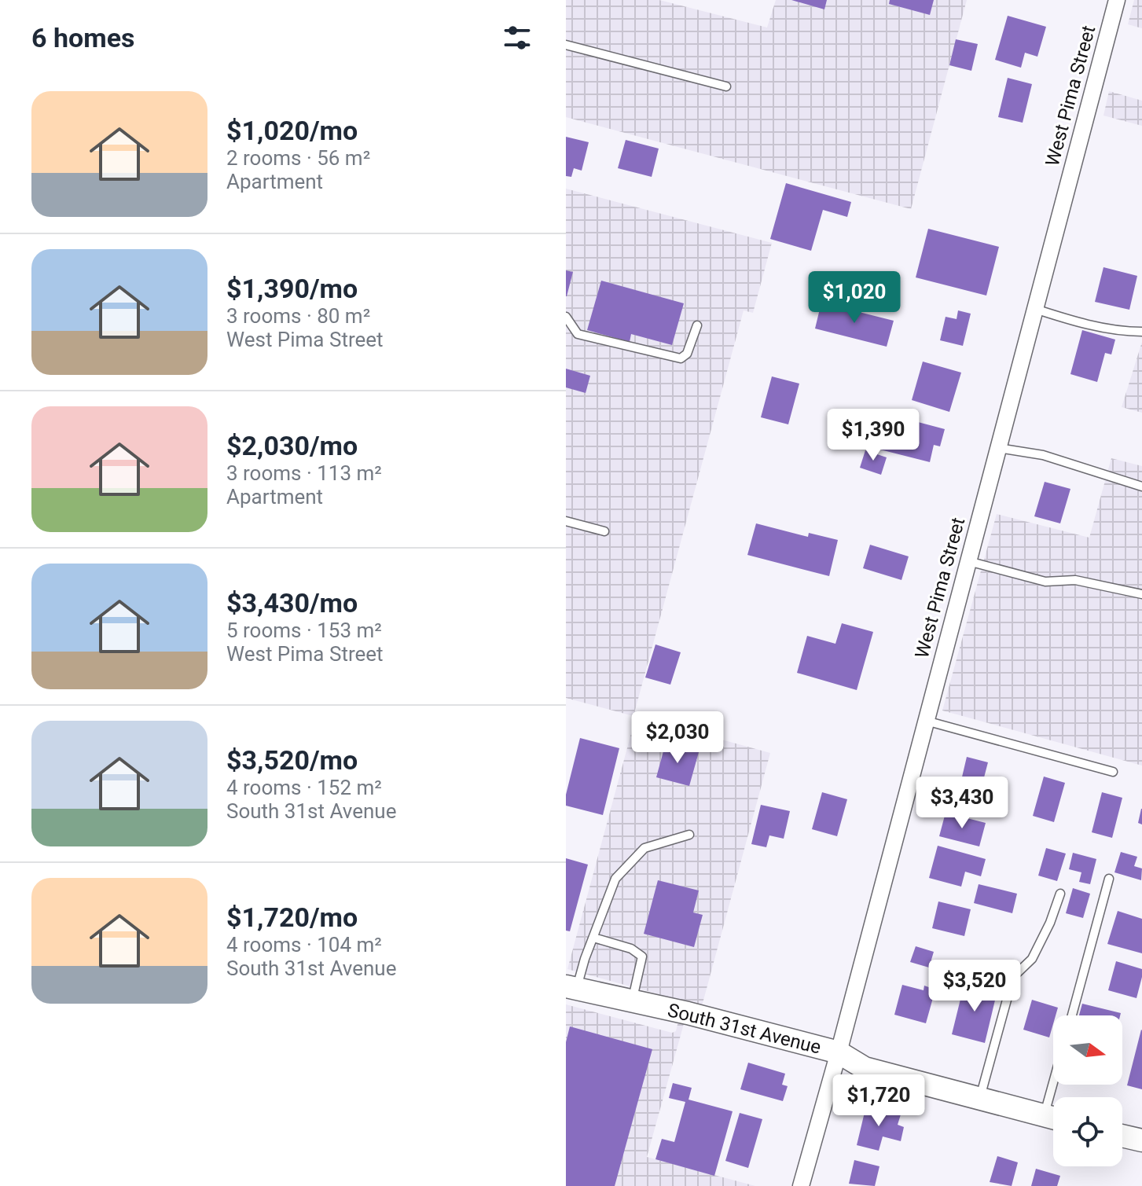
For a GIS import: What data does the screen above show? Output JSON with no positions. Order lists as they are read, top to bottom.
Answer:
{
  "streets": {
    "street": ["West Pima Street", "South 31st Avenue"]
  },
  "crossings": [
    ["West Pima Street", "South 31st Avenue"]
  ],
  "north": "right",
  "page": {
    "heading": "6 homes",
    "list": [
      {
        "name": "$1,020/mo",
        "note": "2 rooms · 56 m² · Apartment"
      },
      {
        "name": "$1,390/mo",
        "note": "3 rooms · 80 m² · West Pima Street"
      },
      {
        "name": "$2,030/mo",
        "note": "3 rooms · 113 m² · Apartment"
      },
      {
        "name": "$3,430/mo",
        "note": "5 rooms · 153 m² · West Pima Street"
      },
      {
        "name": "$3,520/mo",
        "note": "4 rooms · 152 m² · South 31st Avenue"
      },
      {
        "name": "$1,720/mo",
        "note": "4 rooms · 104 m² · South 31st Avenue"
      }
    ],
    "price": [
      "$1,020",
      "$1,390",
      "$2,030",
      "$3,430",
      "$3,520",
      "$1,720"
    ]
  }
}
